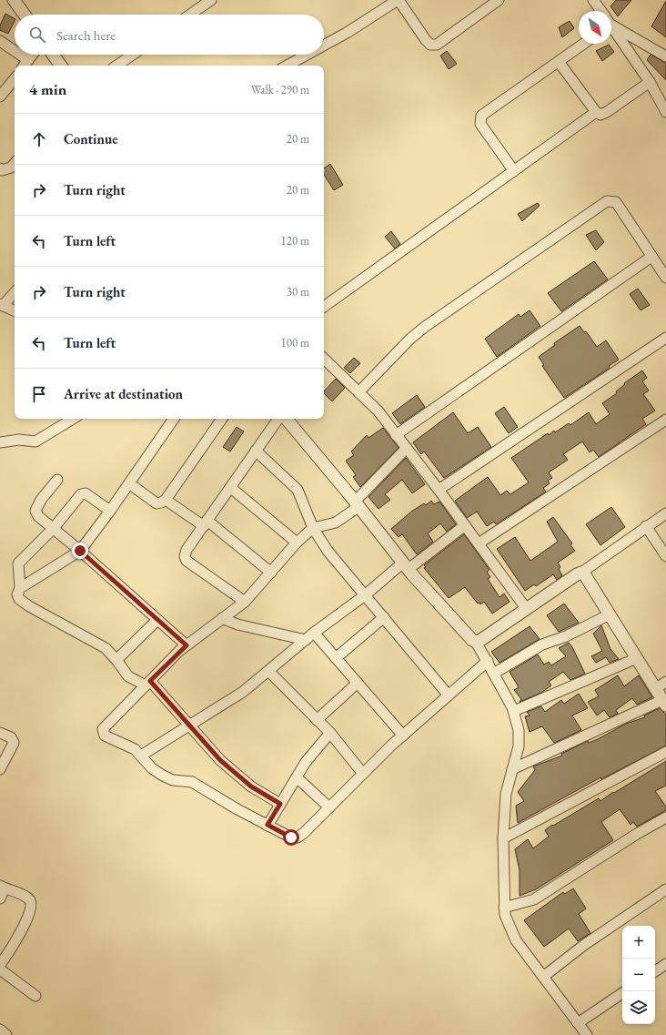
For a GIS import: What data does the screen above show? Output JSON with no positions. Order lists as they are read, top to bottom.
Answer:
{
  "north": "bottom right",
  "page": {
    "search": "Search here",
    "heading": ["4 min", "Walk · 290 m"],
    "list": [
      ["Continue", "20 m"],
      ["Turn right", "20 m"],
      ["Turn left", "120 m"],
      ["Turn right", "30 m"],
      ["Turn left", "100 m"],
      "Arrive at destination"
    ],
    "map_buttons": ["+", "−"]
  }
}
